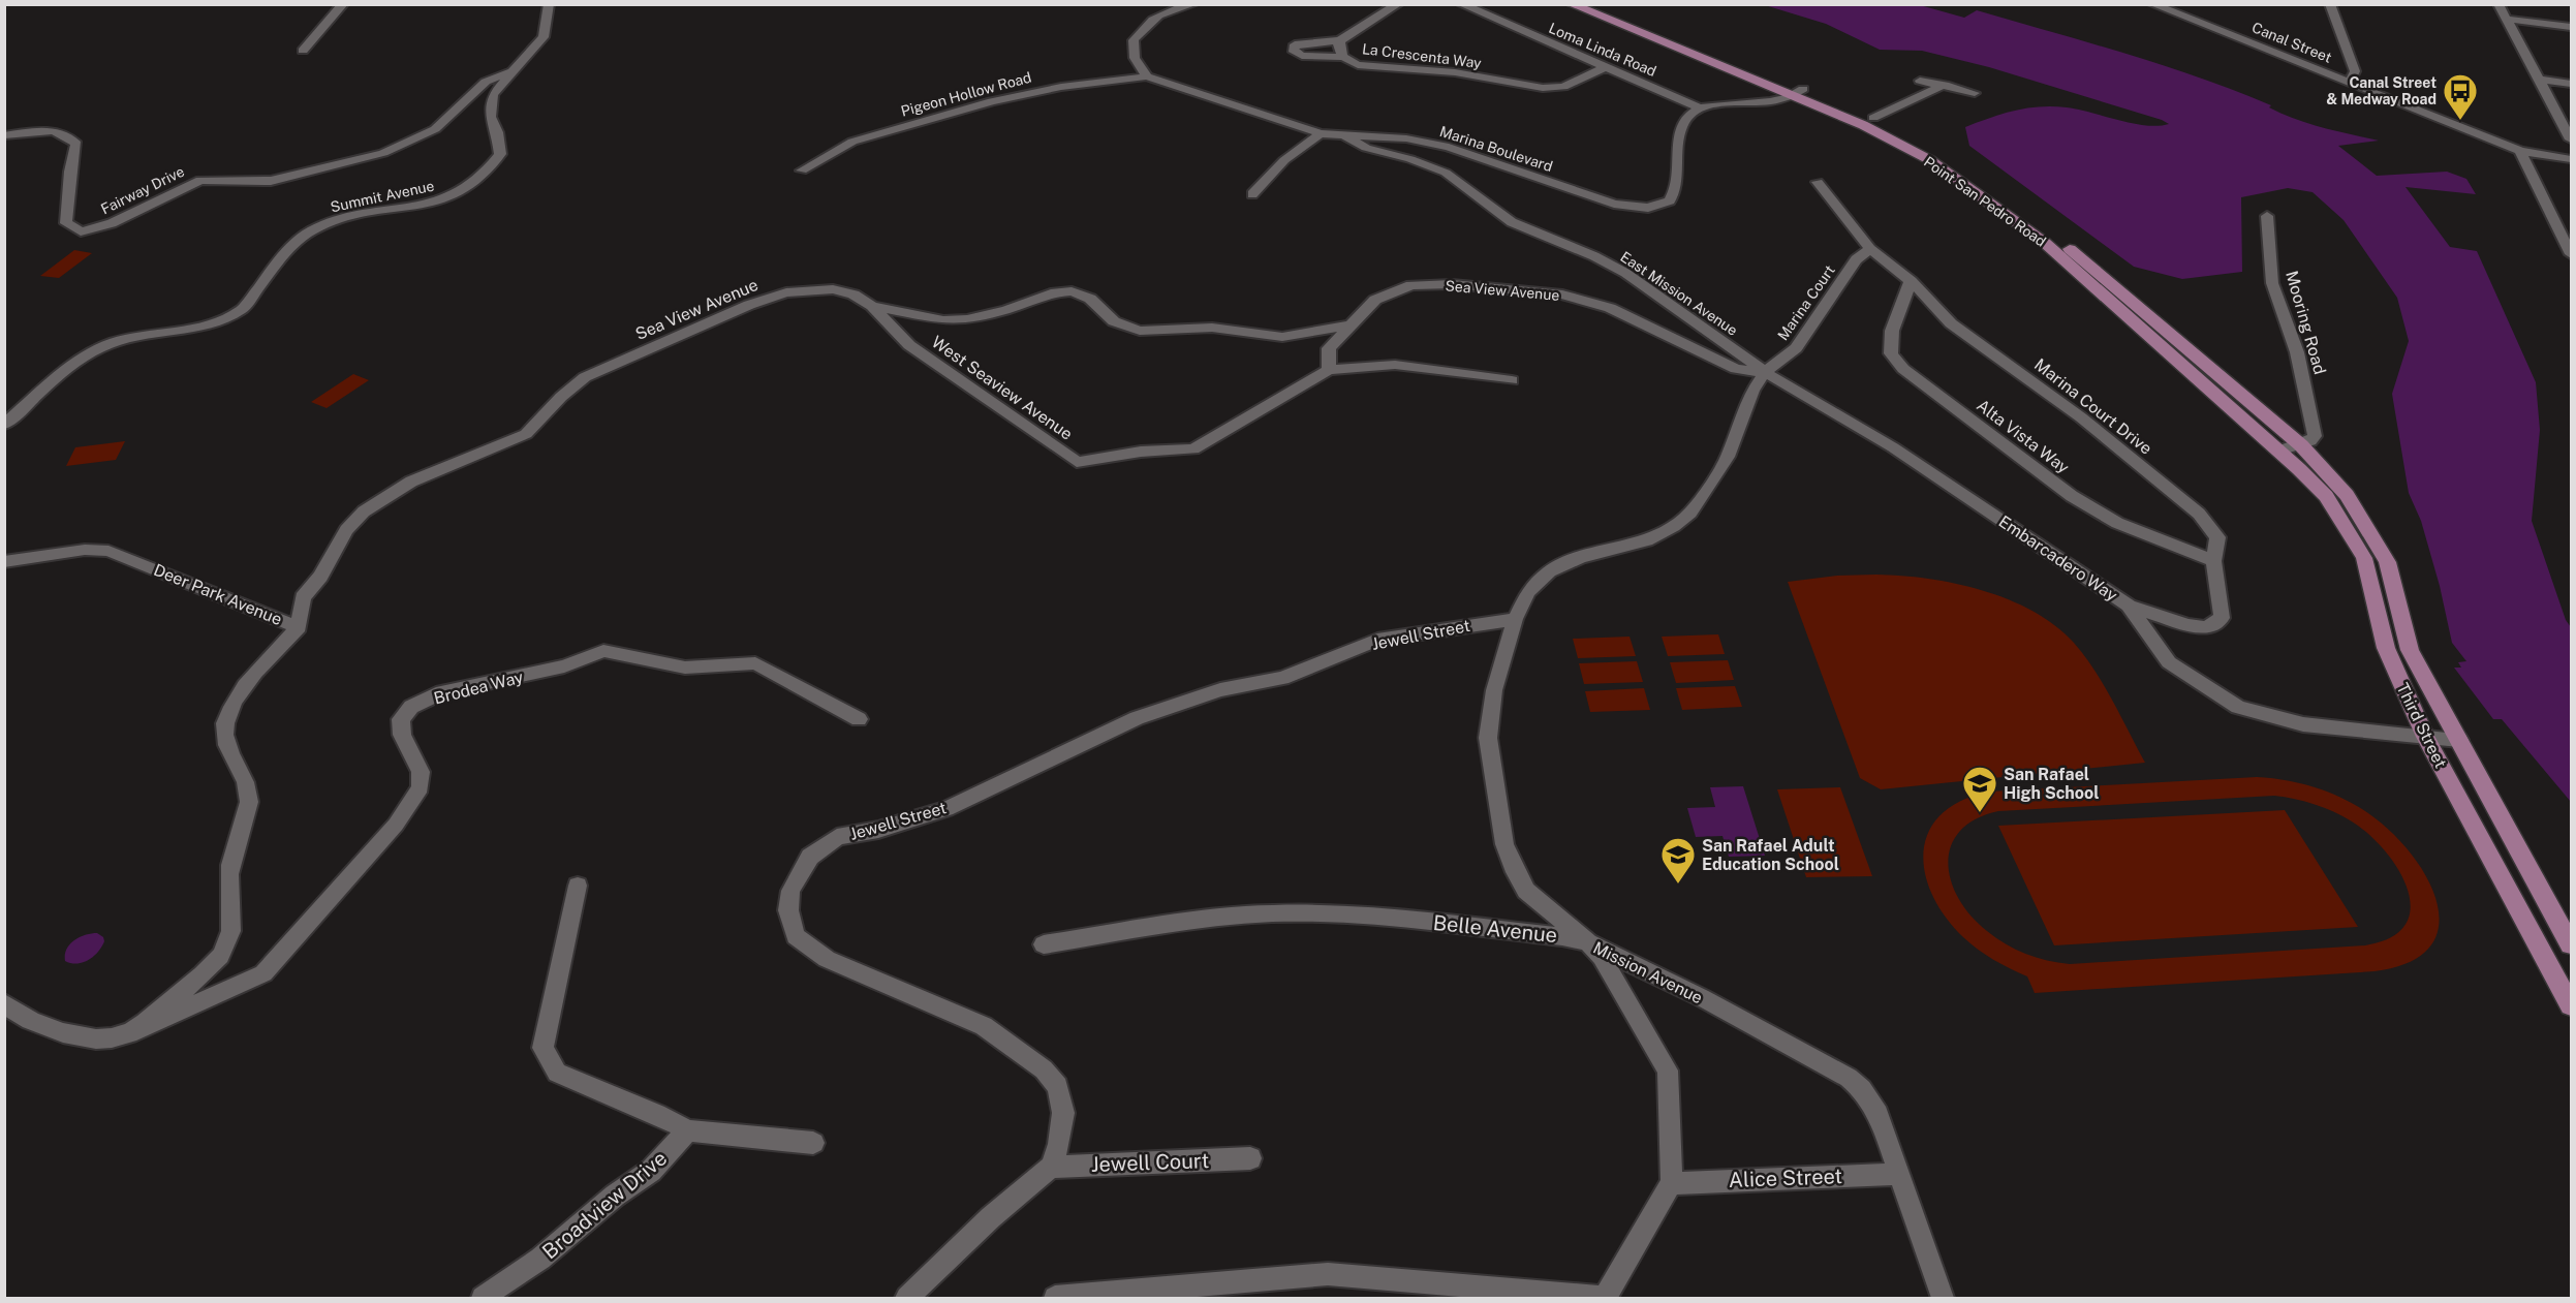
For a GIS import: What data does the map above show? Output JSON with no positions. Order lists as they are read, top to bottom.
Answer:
{
  "streets": {
    "main road": ["Point San Pedro Road", "Third Street"],
    "street": [
      "Canal Street",
      "Loma Linda Road",
      "La Crescenta Way",
      "Pigeon Hollow Road",
      "Marina Boulevard",
      "Fairway Drive",
      "Summit Avenue",
      "Sea View Avenue",
      "East Mission Avenue",
      "Marina Court",
      "Mooring Road",
      "West Seaview Avenue",
      "Marina Court Drive",
      "Alta Vista Way",
      "Embarcadero Way",
      "Deer Park Avenue",
      "Jewell Street",
      "Brodea Way",
      "Belle Avenue",
      "Mission Avenue",
      "Jewell Court",
      "Alice Street",
      "Broadview Drive"
    ]
  },
  "crossings": [
    ["Loma Linda Road", "La Crescenta Way"],
    ["Loma Linda Road", "Marina Boulevard"],
    ["Pigeon Hollow Road", "Marina Boulevard"],
    ["Marina Boulevard", "East Mission Avenue"],
    ["Fairway Drive", "Summit Avenue"],
    ["Point San Pedro Road", "Mooring Road"],
    ["Point San Pedro Road", "Third Street"],
    ["Sea View Avenue", "East Mission Avenue"],
    ["Sea View Avenue", "Marina Court"],
    ["Sea View Avenue", "West Seaview Avenue"],
    ["Sea View Avenue", "Embarcadero Way"],
    ["Sea View Avenue", "Deer Park Avenue"],
    ["Sea View Avenue", "Mission Avenue"],
    ["East Mission Avenue", "Marina Court"],
    ["East Mission Avenue", "Embarcadero Way"],
    ["East Mission Avenue", "Mission Avenue"],
    ["Marina Court", "Marina Court Drive"],
    ["Marina Court", "Embarcadero Way"],
    ["Marina Court", "Mission Avenue"],
    ["Mooring Road", "Third Street"],
    ["Marina Court Drive", "Alta Vista Way"],
    ["Marina Court Drive", "Embarcadero Way"],
    ["Embarcadero Way", "Third Street"],
    ["Embarcadero Way", "Mission Avenue"],
    ["Deer Park Avenue", "Brodea Way"],
    ["Jewell Street", "Mission Avenue"],
    ["Jewell Street", "Jewell Court"],
    ["Belle Avenue", "Mission Avenue"],
    ["Mission Avenue", "Alice Street"]
  ],
  "places": {
    "bus stop": ["Canal Street & Medway Road"],
    "school or university": ["San Rafael High School", "San Rafael Adult Education School"]
  }
}
